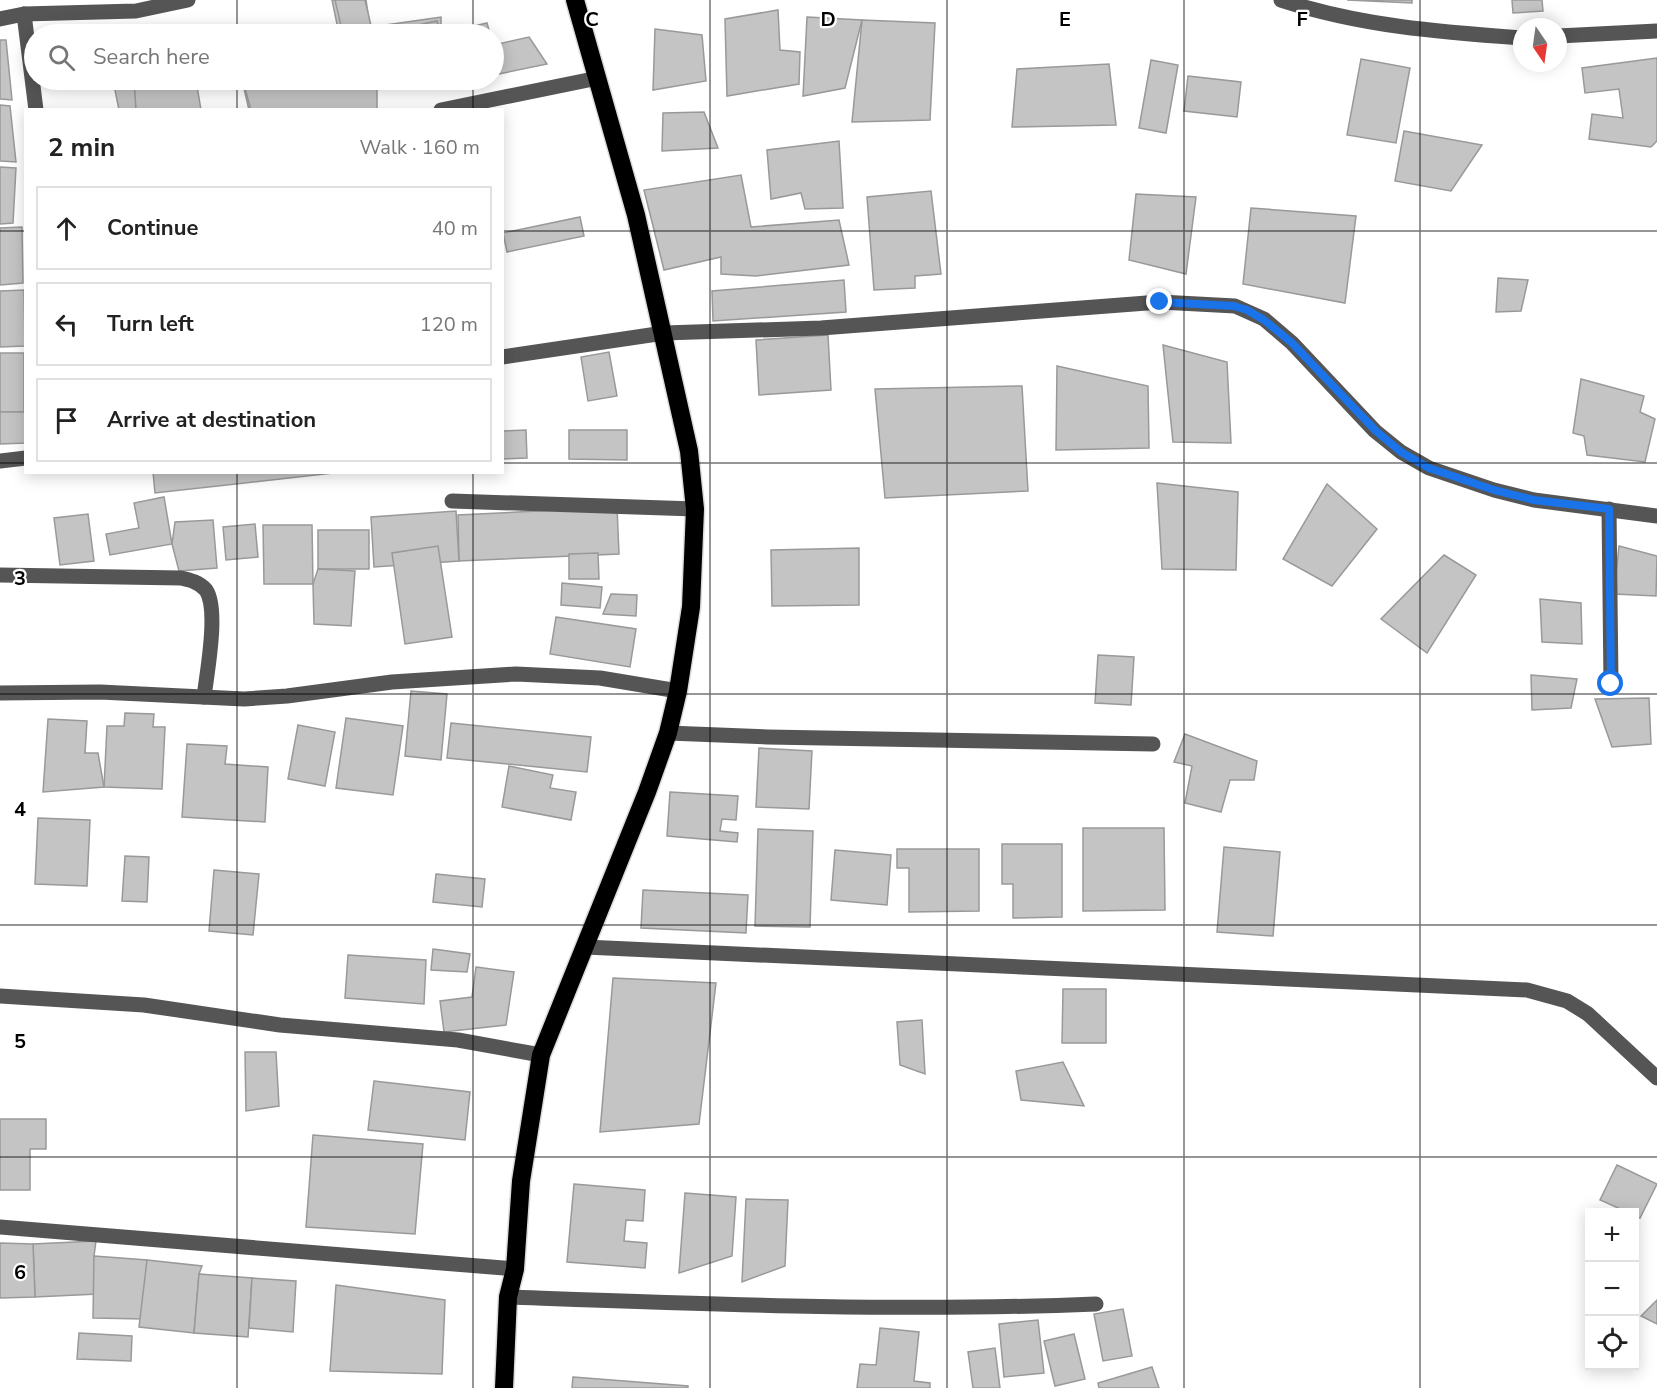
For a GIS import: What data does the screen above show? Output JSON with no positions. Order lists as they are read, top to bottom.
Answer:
{
  "north": "bottom",
  "page": {
    "search": "Search here",
    "heading": ["2 min", "Walk · 160 m"],
    "list": [
      ["Continue", "40 m"],
      ["Turn left", "120 m"],
      "Arrive at destination"
    ],
    "map_buttons": ["+", "−"]
  },
  "grid": {
    "columns": [
      "C",
      "D",
      "E",
      "F"
    ],
    "rows": [
      "3",
      "4",
      "5",
      "6"
    ]
  }
}
